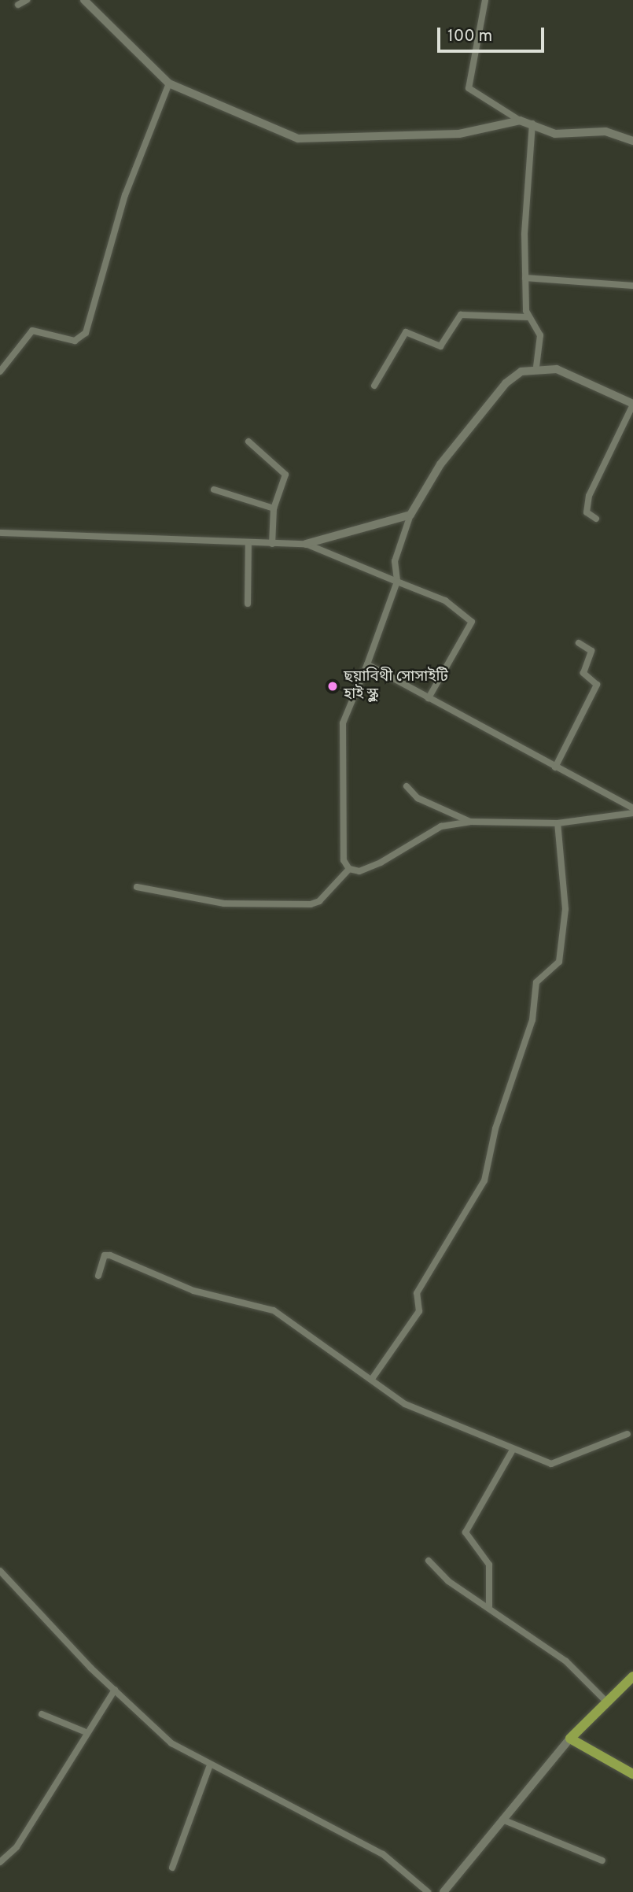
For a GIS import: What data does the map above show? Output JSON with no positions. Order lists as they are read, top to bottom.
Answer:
{
  "places": ["ছয়াবিথী সোসাইটি হাই স্কুল"],
  "scale_bar": "100 m"
}
